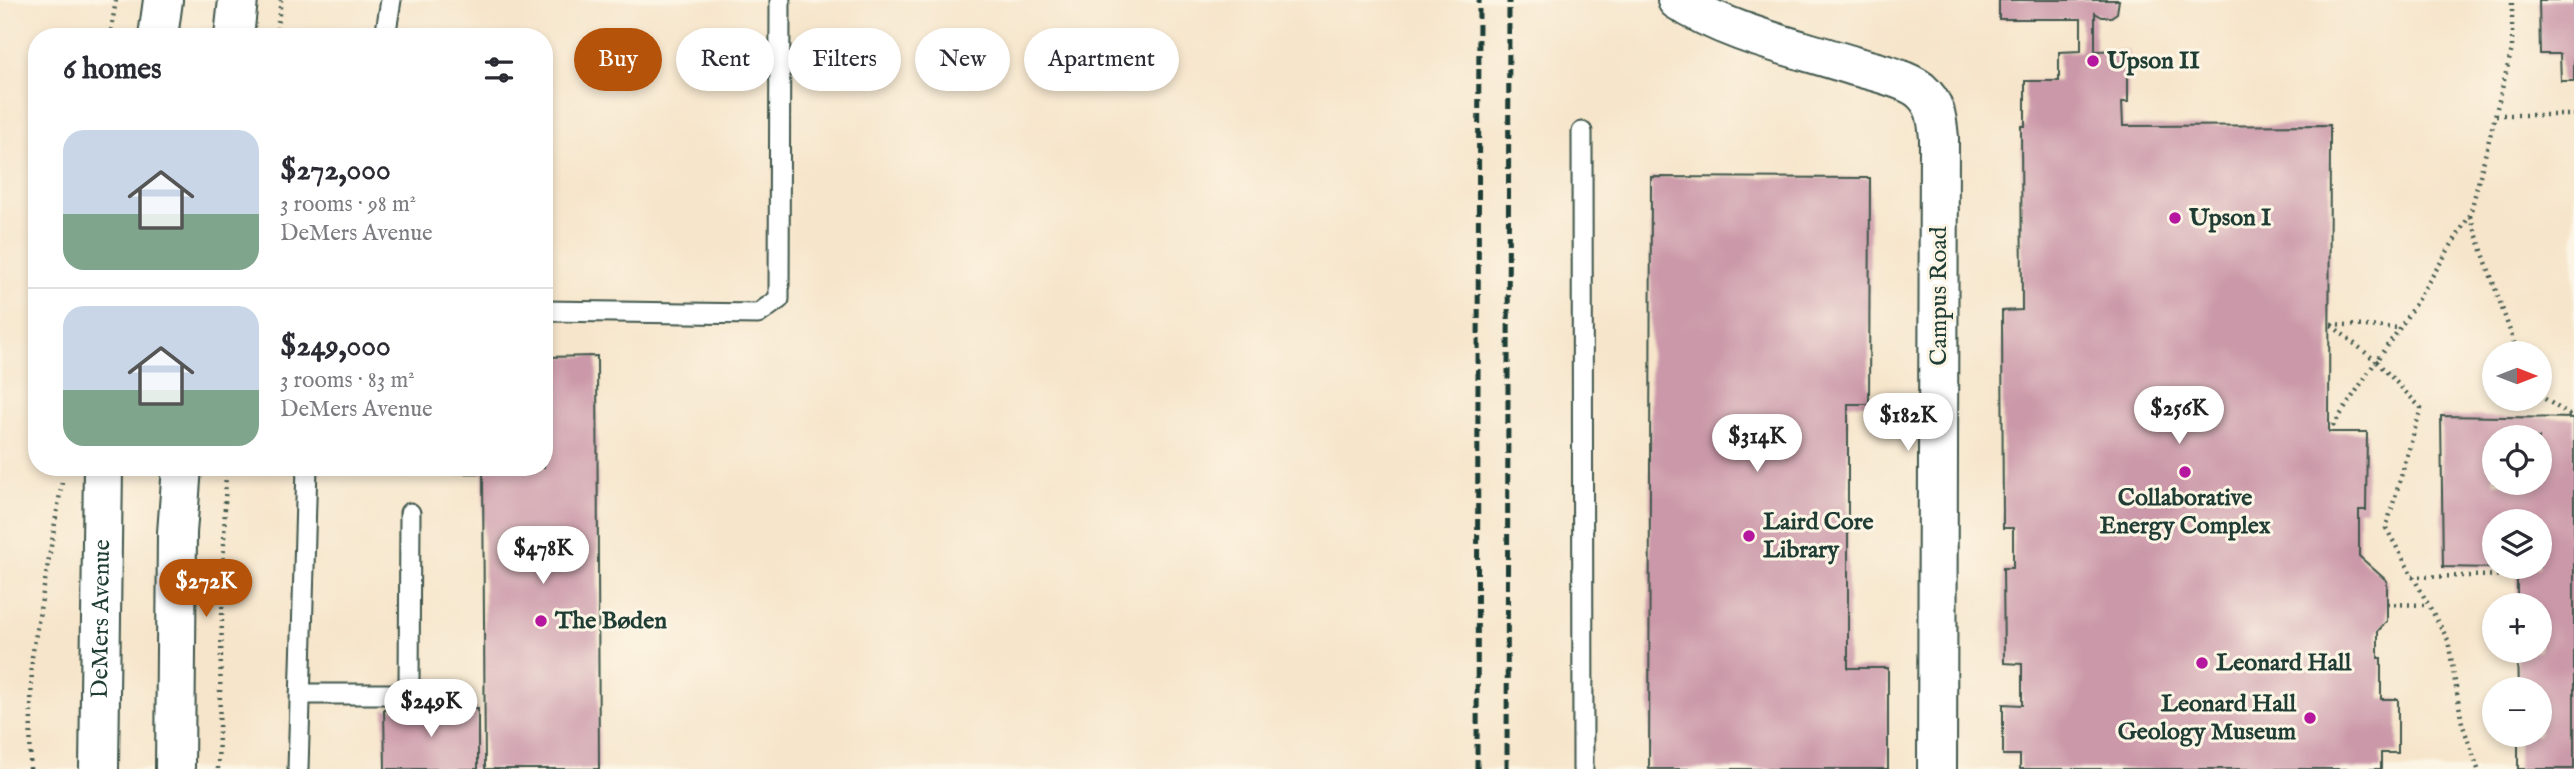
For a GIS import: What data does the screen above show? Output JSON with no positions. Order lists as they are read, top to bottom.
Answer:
{
  "streets": {
    "street": ["Campus Road", "DeMers Avenue"]
  },
  "places": [
    "Upson II",
    "Upson I",
    "Collaborative Energy Complex",
    "Laird Core Library",
    "The Bøden",
    "Leonard Hall",
    "Leonard Hall Geology Museum"
  ],
  "north": "right",
  "page": {
    "chip": [
      "Buy",
      "Rent",
      "Filters",
      "New",
      "Apartment"
    ],
    "heading": "6 homes",
    "list": [
      {
        "name": "$272,000",
        "note": "3 rooms · 98 m² · DeMers Avenue"
      },
      {
        "name": "$249,000",
        "note": "3 rooms · 83 m² · DeMers Avenue"
      }
    ],
    "map_buttons": ["+", "−"],
    "price": [
      "$256K",
      "$182K",
      "$314K",
      "$478K",
      "$272K",
      "$249K"
    ]
  }
}
